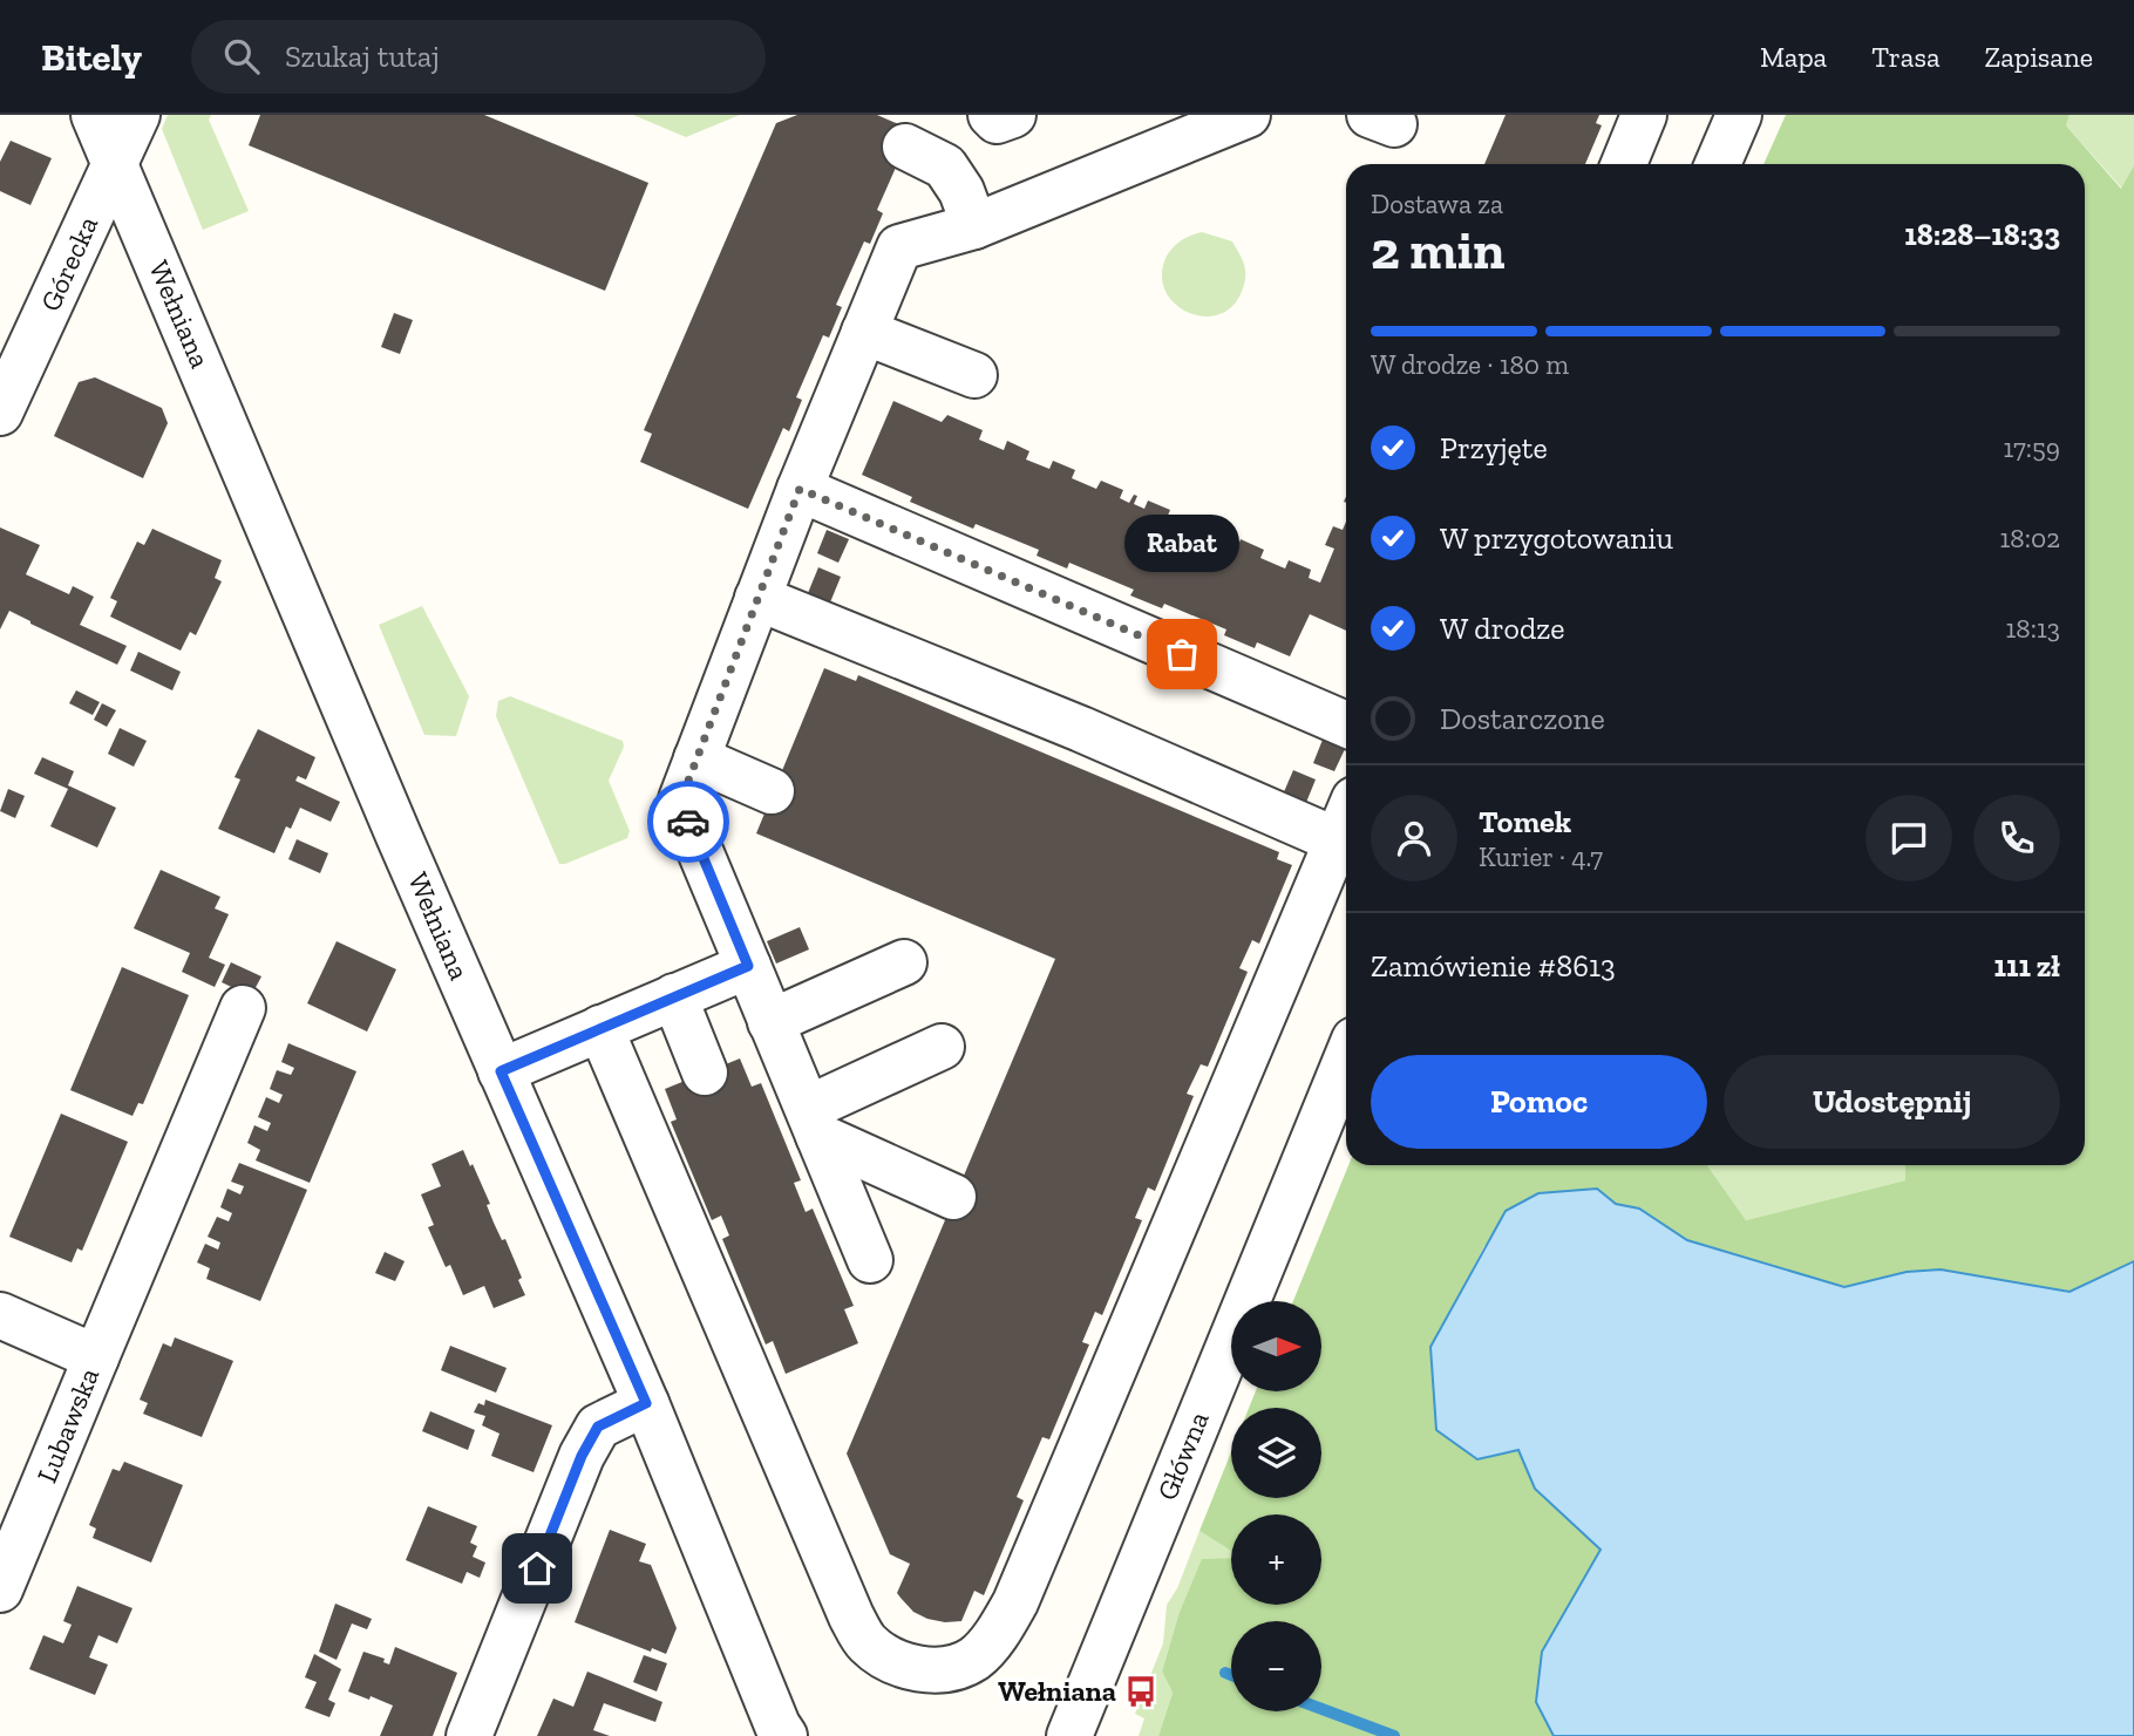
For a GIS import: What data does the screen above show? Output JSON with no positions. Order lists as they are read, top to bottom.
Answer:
{
  "streets": {
    "street": [
      "Górecka",
      "Wełniana",
      "Lubawska",
      "Główna"
    ]
  },
  "crossings": [
    ["Górecka", "Wełniana"]
  ],
  "places": {
    "other": ["Rabat"],
    "bus stop": ["Wełniana"]
  },
  "north": "right",
  "page": {
    "header": "Bitely",
    "search": "Szukaj tutaj",
    "nav": ["Mapa", "Trasa", "Zapisane"],
    "heading": ["2 min", "Dostawa za", "18:28–18:33"],
    "panel": [
      "Tomek",
      "Kurier · 4.7",
      "Zamówienie #8613",
      "111 zł"
    ],
    "bar": "W drodze · 180 m",
    "list": [
      ["Przyjęte", "17:59"],
      ["W przygotowaniu", "18:02"],
      ["W drodze", "18:13"],
      "Dostarczone"
    ],
    "bubble": "Rabat",
    "buttons": ["Pomoc", "Udostępnij"],
    "map_buttons": ["+", "−"]
  }
}
